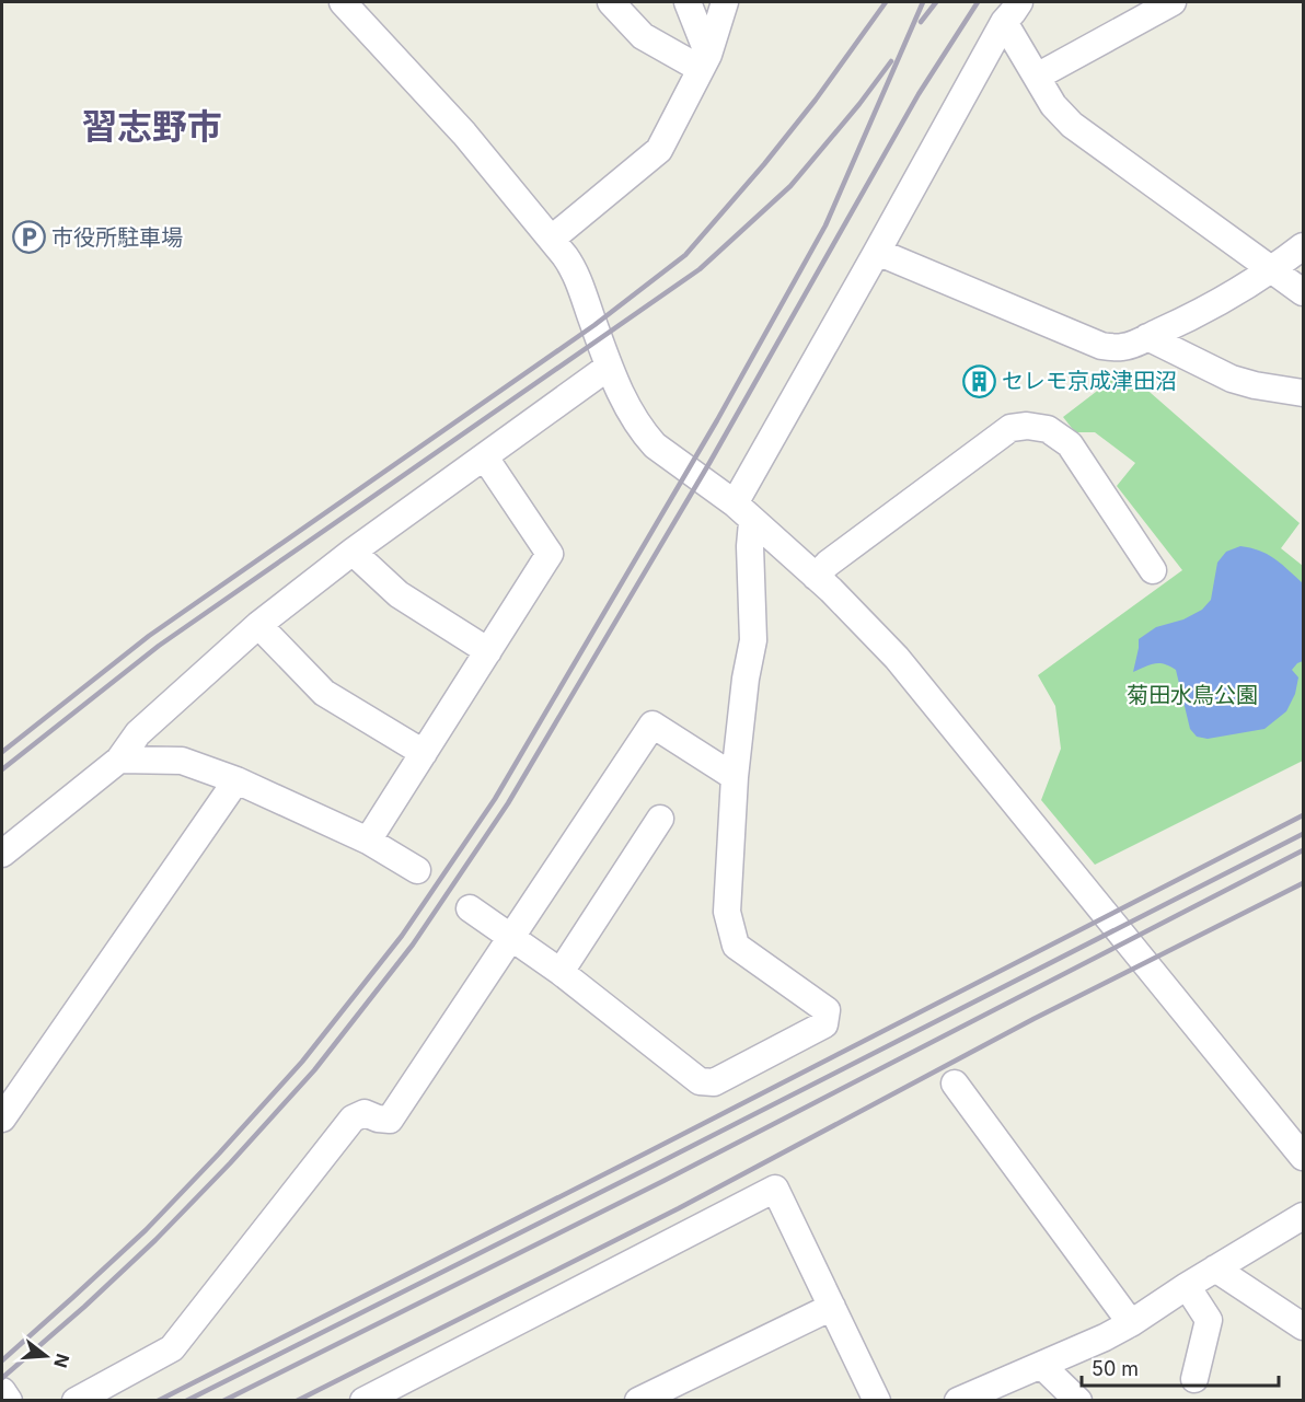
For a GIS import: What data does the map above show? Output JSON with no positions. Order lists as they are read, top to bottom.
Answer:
{
  "districts": ["習志野市"],
  "parks": ["菊田水鳥公園"],
  "places": {
    "parking": ["市役所駐車場"],
    "building": ["セレモ京成津田沼"]
  },
  "scale_bar": "50 m",
  "north": "right"
}
